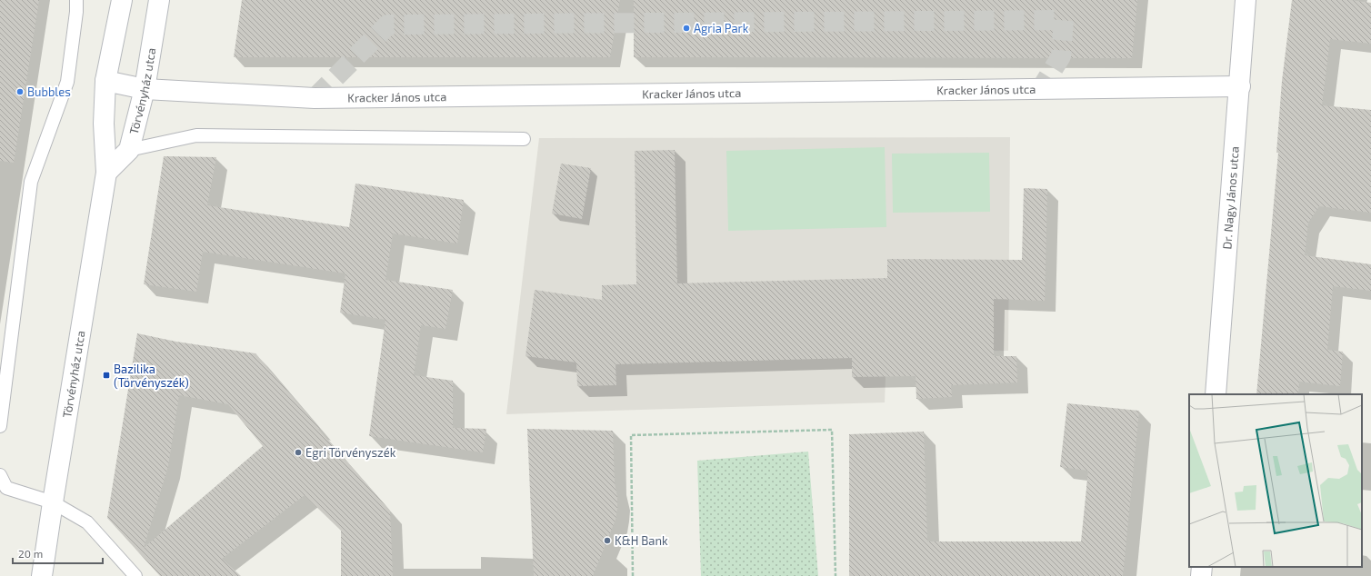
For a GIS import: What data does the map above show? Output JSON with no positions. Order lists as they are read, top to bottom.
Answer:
{
  "streets": {
    "street": ["Törvényház utca", "Kracker János utca", "Dr. Nagy János utca"]
  },
  "crossings": [
    ["Törvényház utca", "Kracker János utca"],
    ["Kracker János utca", "Dr. Nagy János utca"]
  ],
  "places": {
    "other": [
      "Agria Park",
      "Bubbles",
      "Egri Törvényszék",
      "K&H Bank"
    ],
    "transit": ["Bazilika (Törvényszék)"]
  },
  "scale_bar": "20 m"
}
